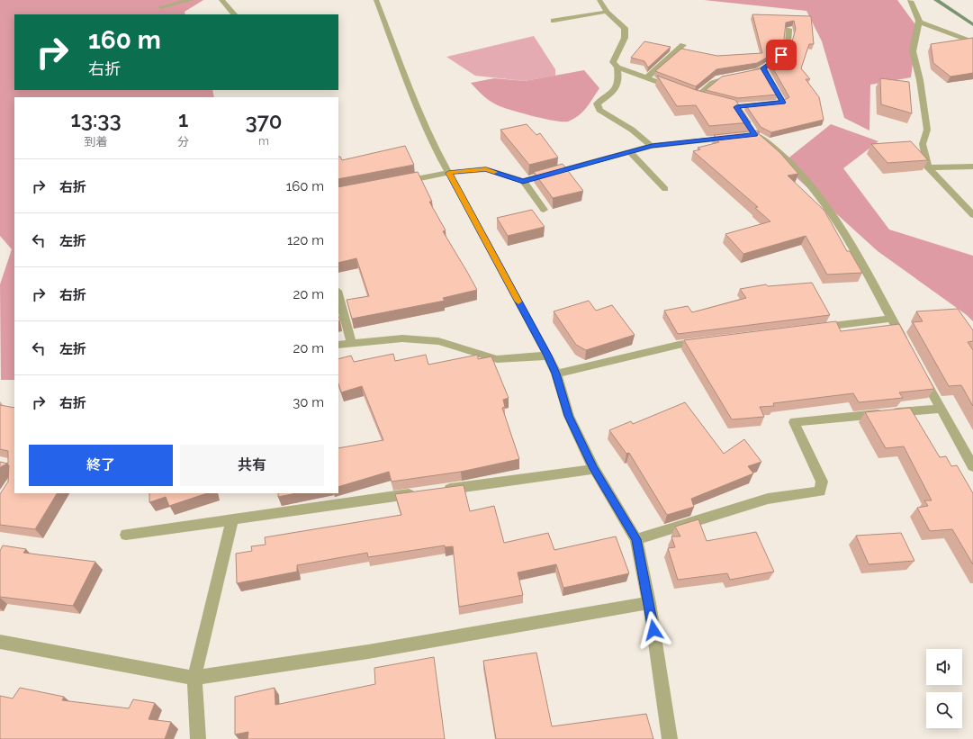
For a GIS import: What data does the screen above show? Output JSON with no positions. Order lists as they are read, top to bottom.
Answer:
{
  "page": {
    "turn": ["160 m", "右折"],
    "eta": [
      "13:33",
      "到着",
      "1",
      "分",
      "370",
      "m"
    ],
    "list": [
      {
        "name": "右折",
        "value": "160 m"
      },
      {
        "name": "左折",
        "value": "120 m"
      },
      {
        "name": "右折",
        "value": "20 m"
      },
      {
        "name": "左折",
        "value": "20 m"
      },
      {
        "name": "右折",
        "value": "30 m"
      }
    ],
    "buttons": ["終了", "共有"]
  }
}
